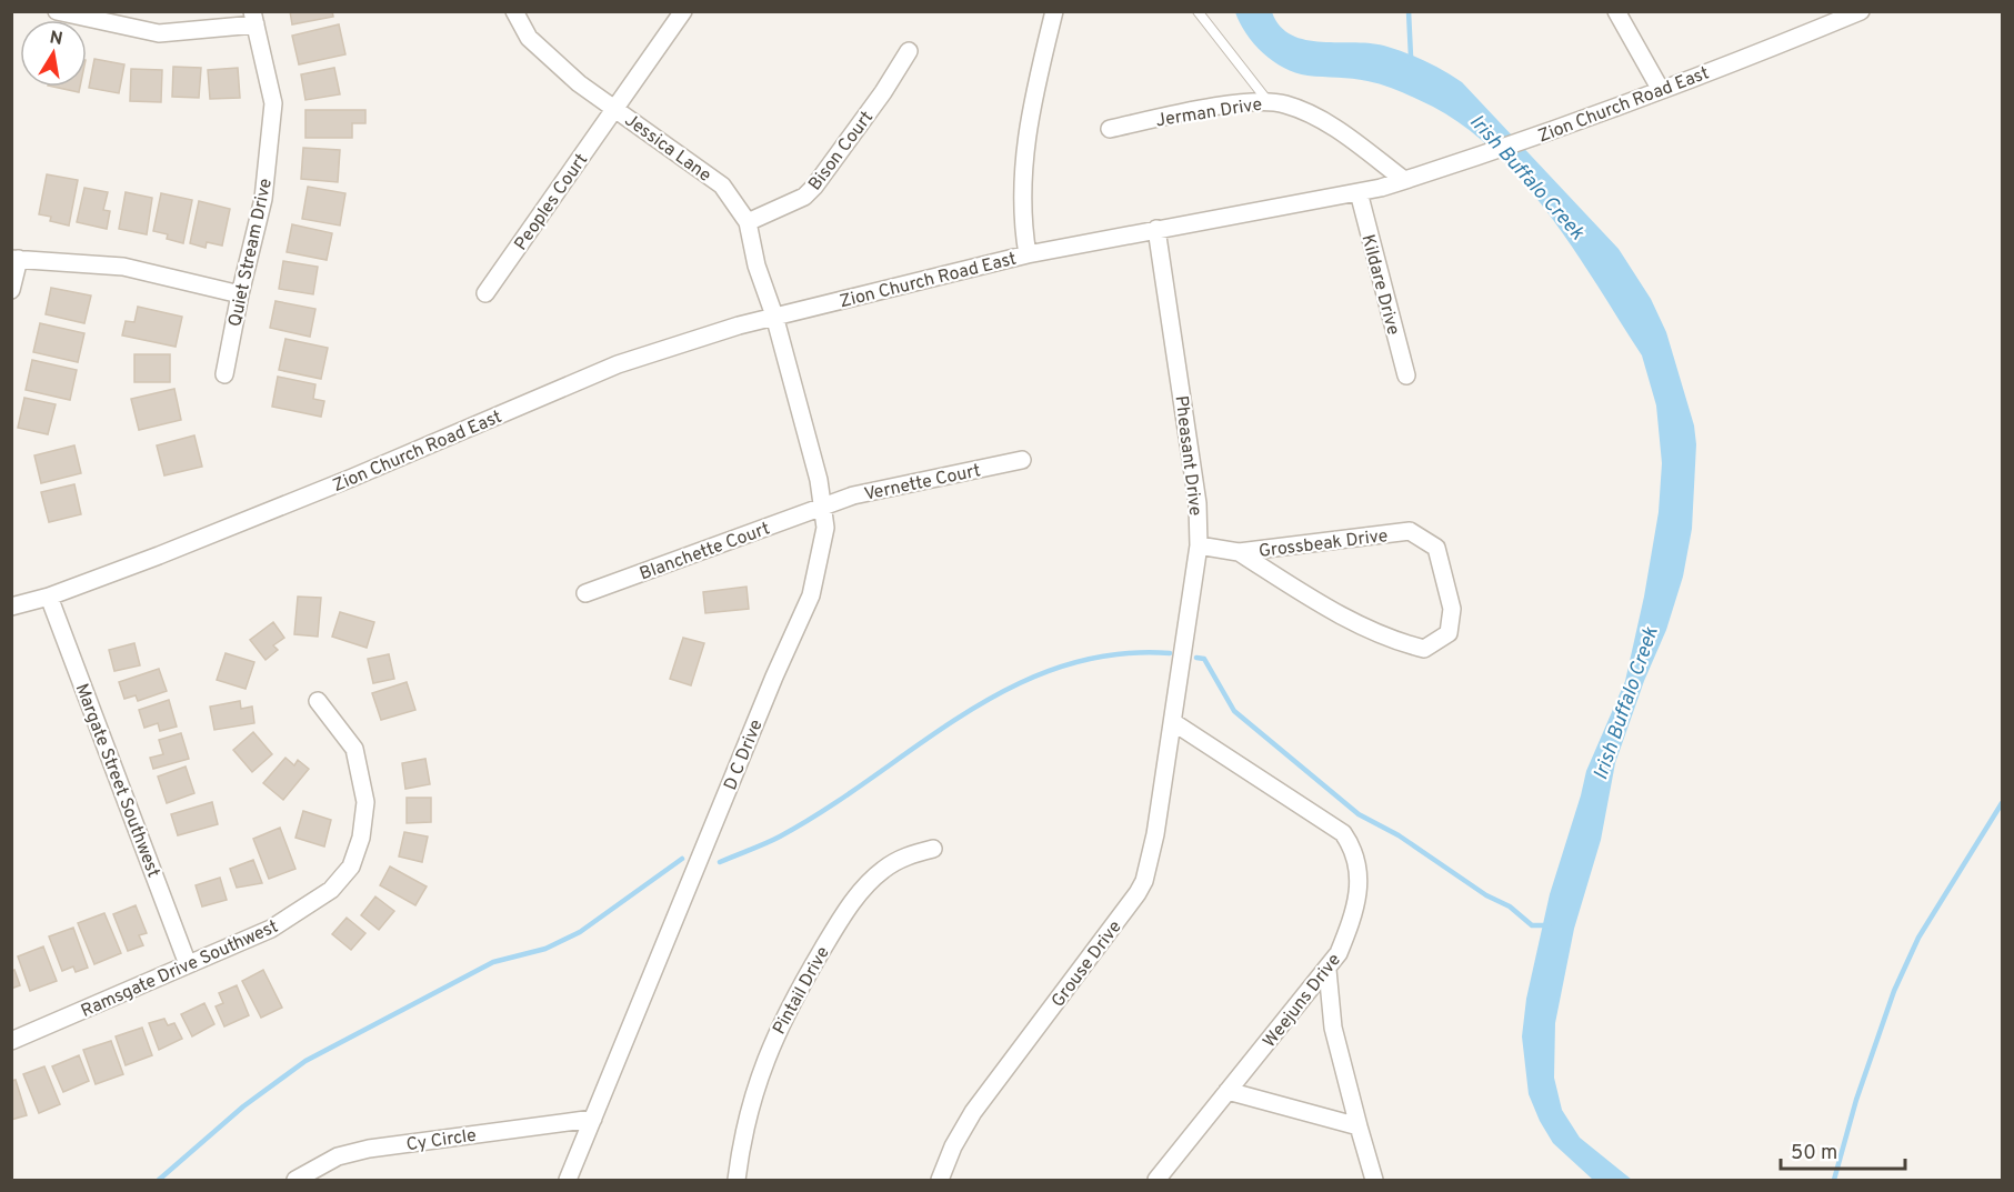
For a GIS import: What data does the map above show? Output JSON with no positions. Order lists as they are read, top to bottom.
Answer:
{
  "streets": {
    "street": [
      "Zion Church Road East",
      "Jerman Drive",
      "Jessica Lane",
      "Bison Court",
      "Peoples Court",
      "Quiet Stream Drive",
      "Kildare Drive",
      "Pheasant Drive",
      "Vernette Court",
      "Grossbeak Drive",
      "Blanchette Court",
      "D C Drive",
      "Margate Street Southwest",
      "Grouse Drive",
      "Ramsgate Drive Southwest",
      "Pintail Drive",
      "Weejuns Drive",
      "Cy Circle"
    ]
  },
  "crossings": [
    ["Zion Church Road East", "Jerman Drive"],
    ["Zion Church Road East", "Jessica Lane"],
    ["Zion Church Road East", "Kildare Drive"],
    ["Zion Church Road East", "Pheasant Drive"],
    ["Zion Church Road East", "D C Drive"],
    ["Zion Church Road East", "Margate Street Southwest"],
    ["Jessica Lane", "Bison Court"],
    ["Jessica Lane", "Peoples Court"],
    ["Jessica Lane", "D C Drive"],
    ["Pheasant Drive", "Grossbeak Drive"],
    ["Pheasant Drive", "Grouse Drive"],
    ["Pheasant Drive", "Weejuns Drive"],
    ["Vernette Court", "Blanchette Court"],
    ["Vernette Court", "D C Drive"],
    ["Blanchette Court", "D C Drive"],
    ["D C Drive", "Cy Circle"],
    ["Margate Street Southwest", "Ramsgate Drive Southwest"],
    ["Grouse Drive", "Weejuns Drive"]
  ],
  "water": ["Irish Buffalo Creek"],
  "scale_bar": "50 m",
  "north": "top"
}
